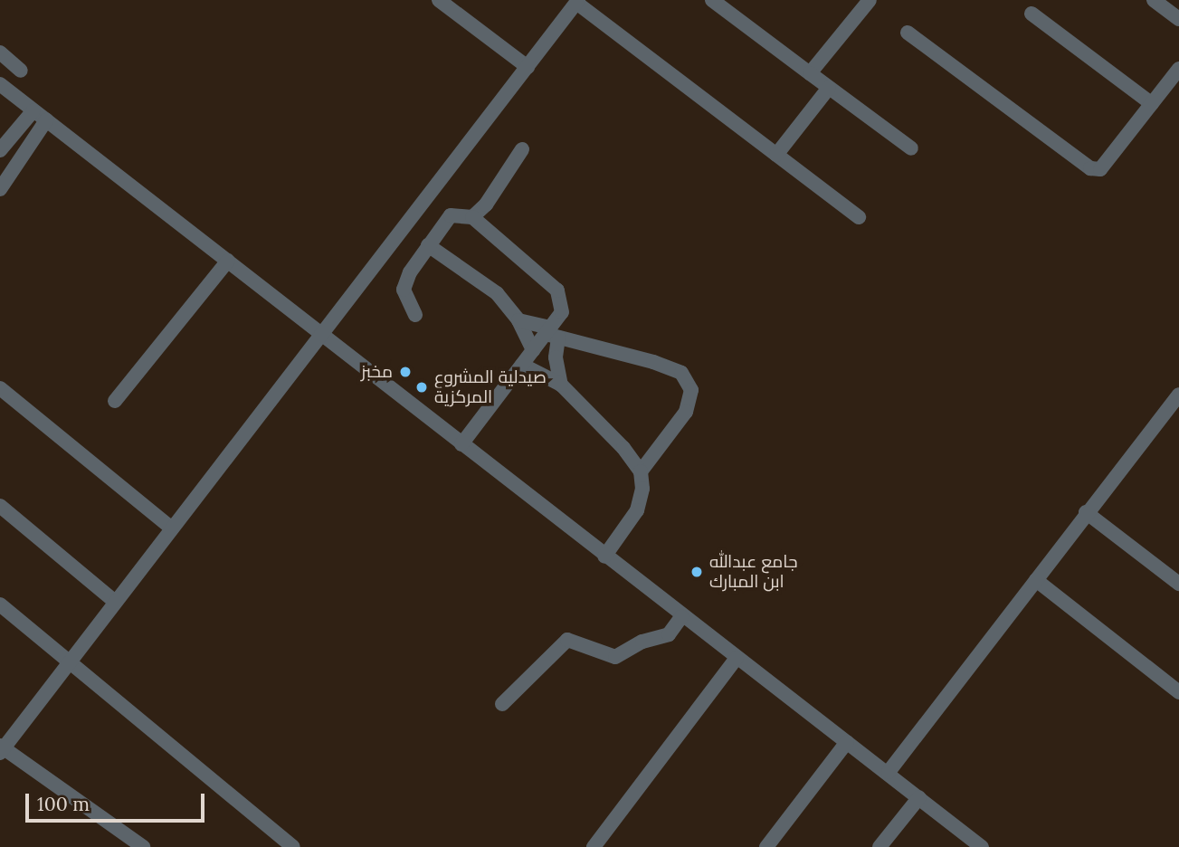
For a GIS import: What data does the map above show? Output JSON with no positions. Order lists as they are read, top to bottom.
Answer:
{
  "places": ["مخبز", "صيدلية المشروع المركزية", "جامع عبدالله ابن المبارك"],
  "scale_bar": "100 m"
}
